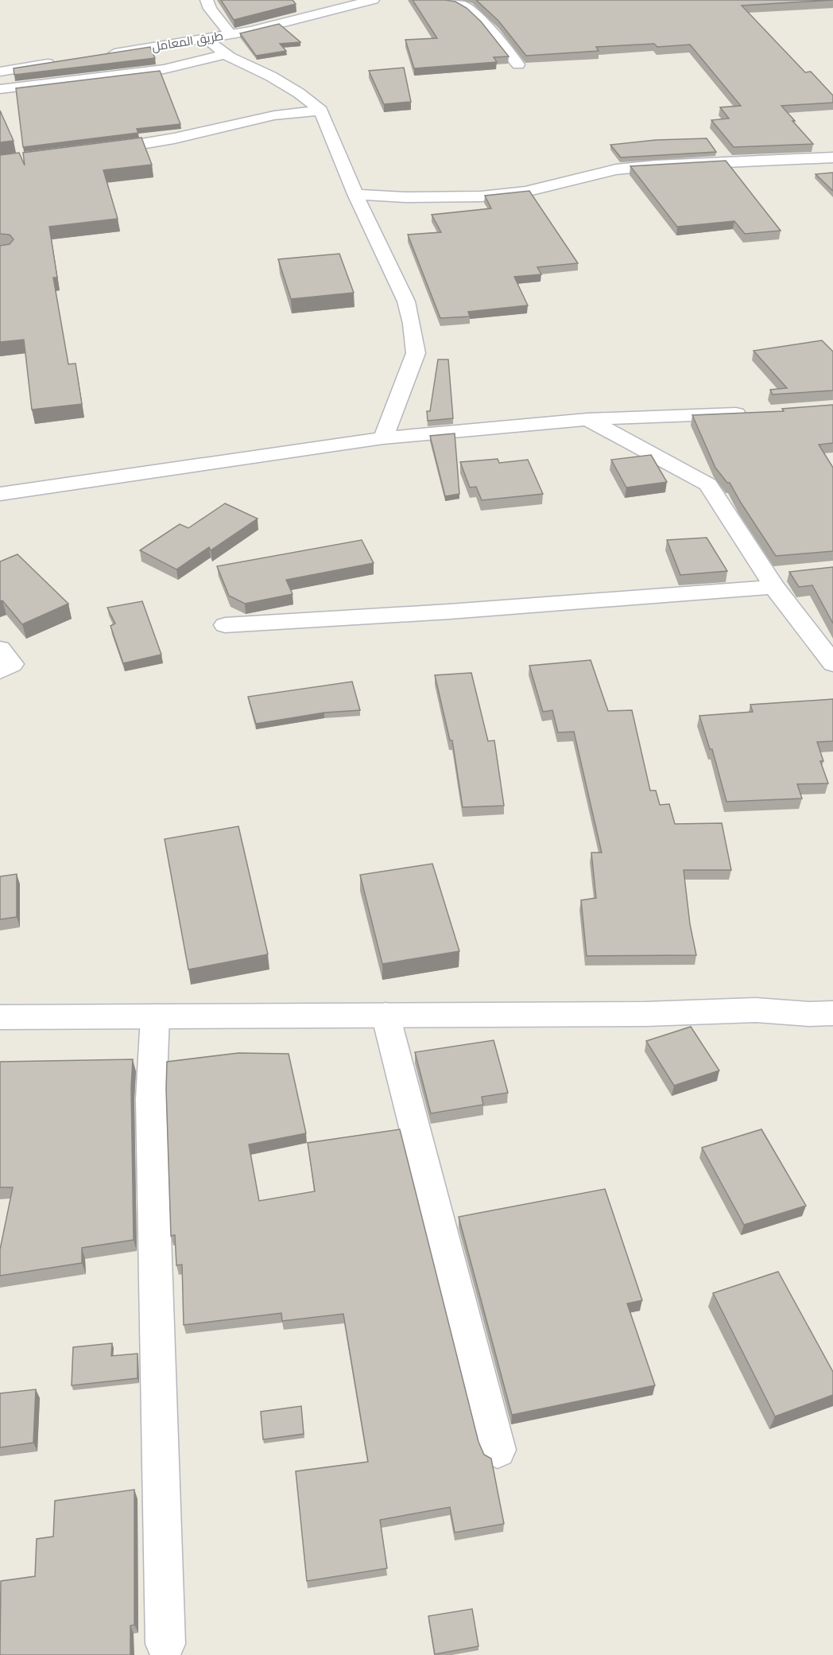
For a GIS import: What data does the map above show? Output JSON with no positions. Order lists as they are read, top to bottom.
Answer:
{
  "streets": {
    "street": ["طريق المعامل"]
  }
}
